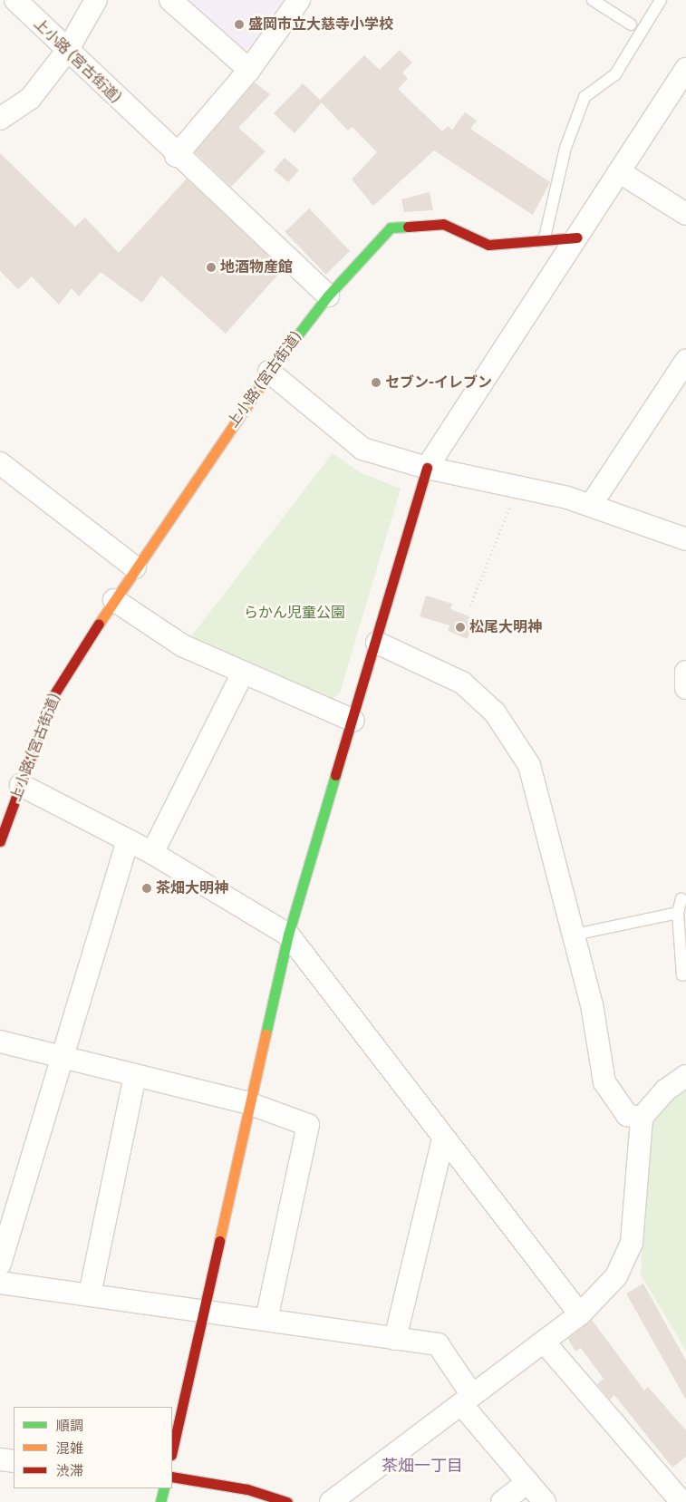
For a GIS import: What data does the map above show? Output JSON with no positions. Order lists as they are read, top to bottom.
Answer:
{
  "streets": {
    "street": ["上小路 (宮古街道)"]
  },
  "districts": ["茶畑一丁目"],
  "parks": ["らかん児童公園"],
  "places": [
    "盛岡市立大慈寺小学校",
    "地酒物産館",
    "セブン-イレブン",
    "松尾大明神",
    "茶畑大明神"
  ],
  "legend": ["順調", "混雑", "渋滞"]
}
